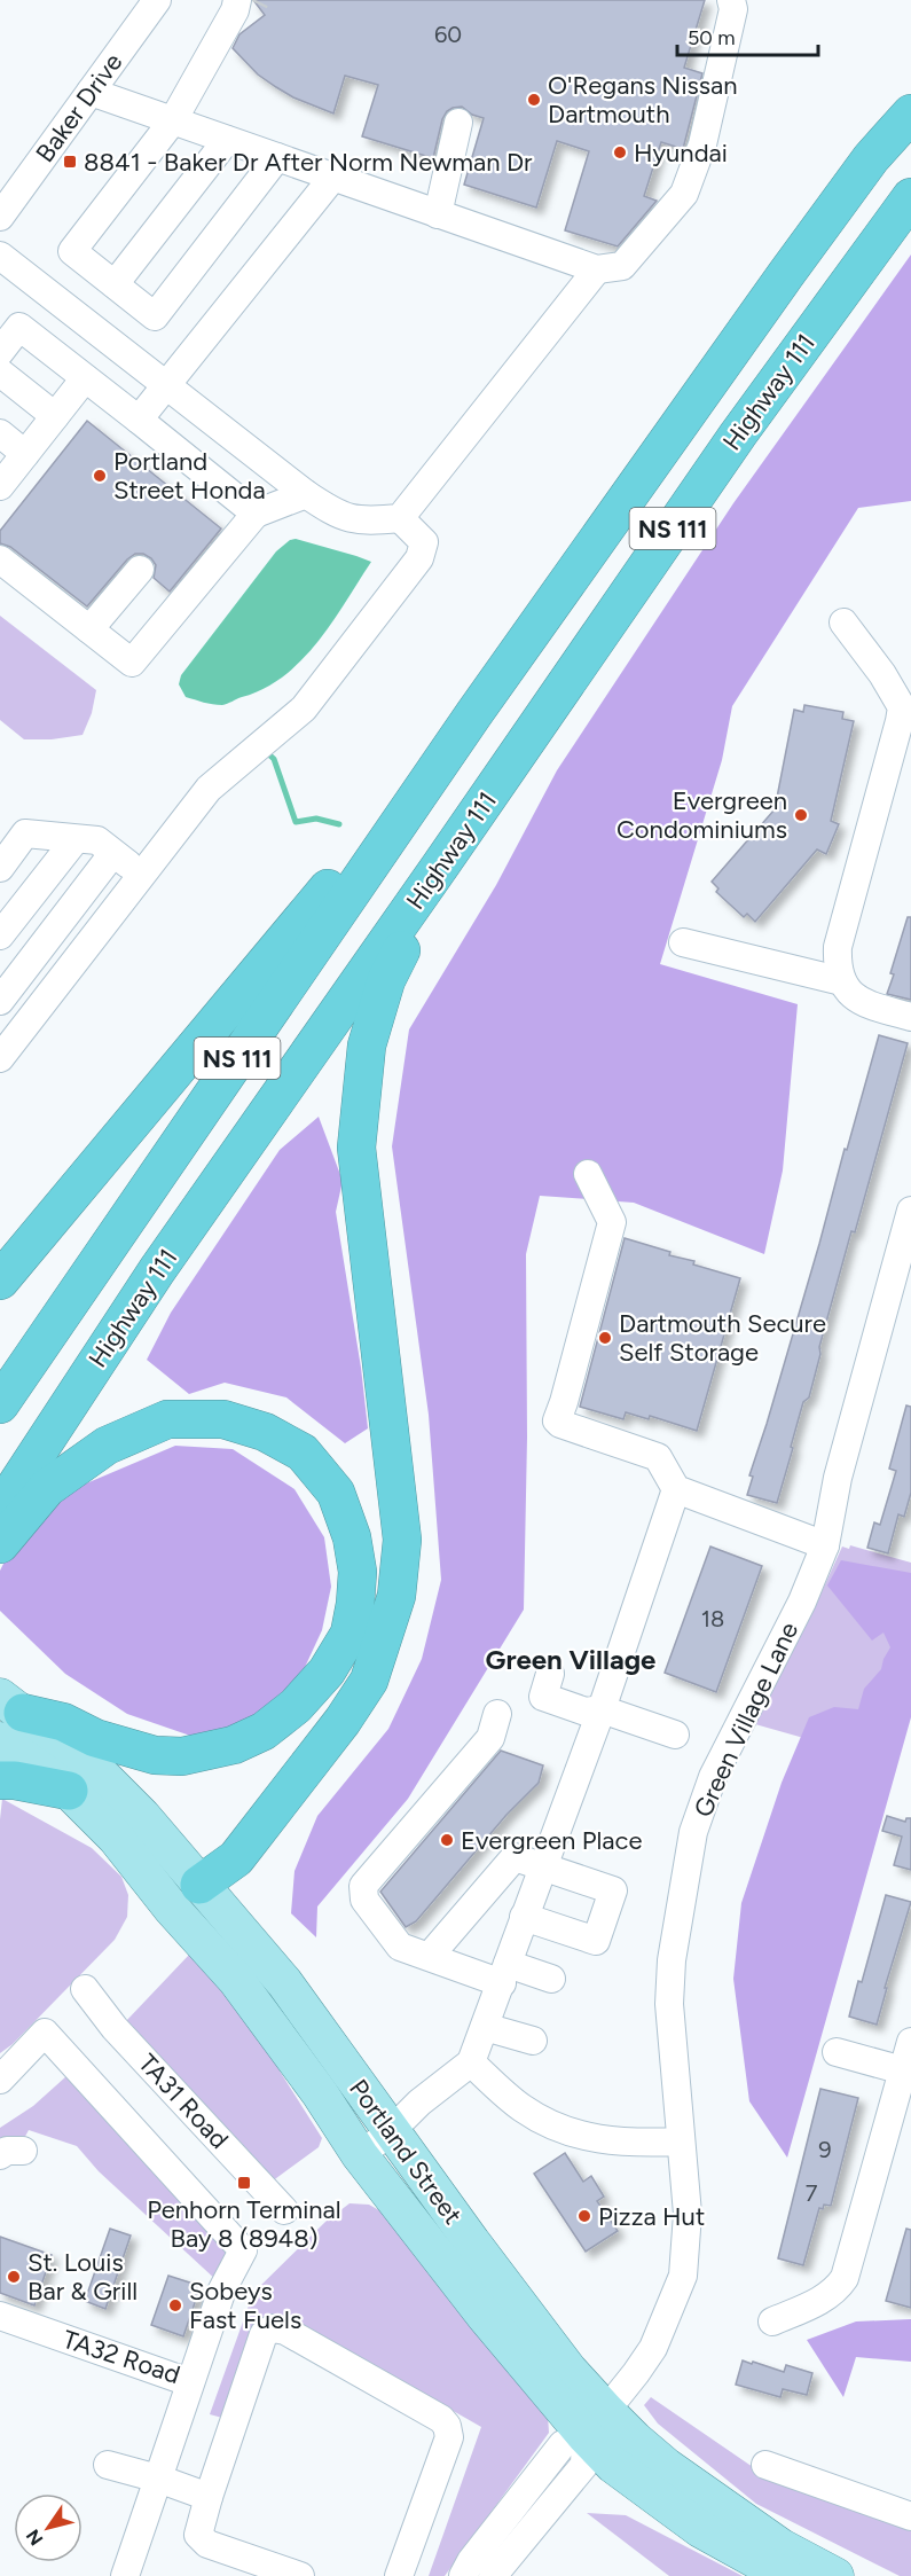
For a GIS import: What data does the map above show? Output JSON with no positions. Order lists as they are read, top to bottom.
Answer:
{
  "streets": {
    "highway": ["Highway 111", "NS 111"],
    "main road": ["Portland Street"],
    "street": [
      "Baker Drive",
      "Green Village Lane",
      "TA31 Road",
      "TA32 Road"
    ]
  },
  "crossings": [
    ["Green Village Lane", "Portland Street"]
  ],
  "districts": ["Green Village"],
  "places": {
    "other": [
      "O'Regans Nissan Dartmouth",
      "Hyundai",
      "Portland Street Honda",
      "Evergreen Condominiums",
      "Dartmouth Secure Self Storage",
      "Evergreen Place",
      "Pizza Hut",
      "St. Louis Bar & Grill",
      "Sobeys Fast Fuels"
    ],
    "transit": ["8841 - Baker Dr After Norm Newman Dr", "Penhorn Terminal Bay 8 (8948)"]
  },
  "house_numbers": [
    "60",
    "18",
    "9",
    "7"
  ],
  "scale_bar": "50 m",
  "north": "bottom left"
}
